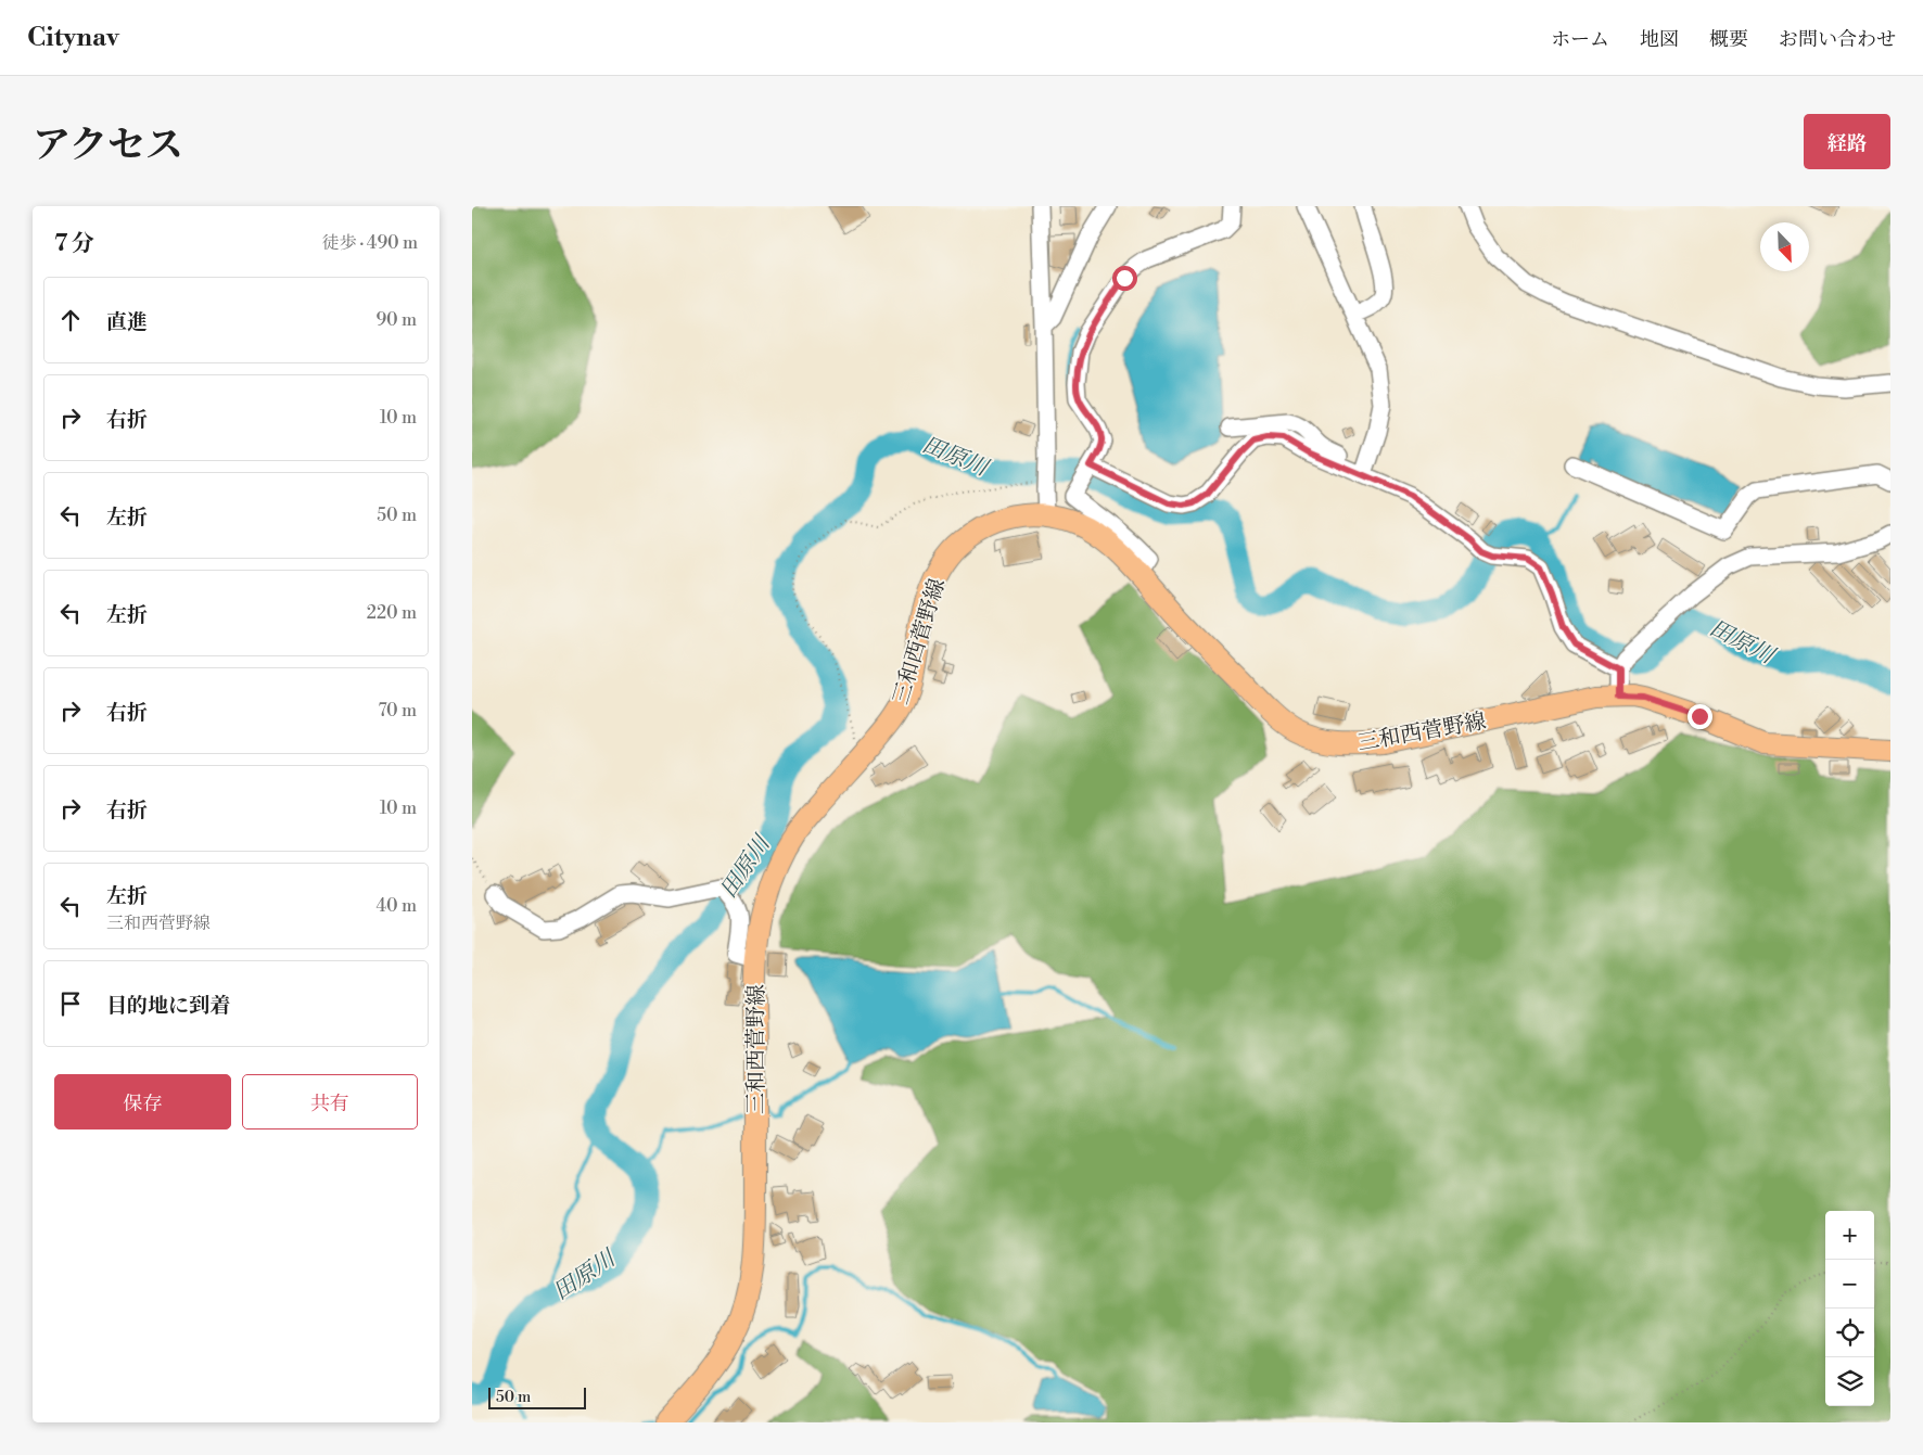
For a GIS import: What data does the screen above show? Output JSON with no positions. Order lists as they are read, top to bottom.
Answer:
{
  "streets": {
    "main road": ["三和西菅野線"]
  },
  "water": ["田原川"],
  "scale_bar": "50 m",
  "north": "bottom right",
  "page": {
    "header": "Citynav",
    "nav": [
      "ホーム",
      "地図",
      "概要",
      "お問い合わせ"
    ],
    "title": "アクセス",
    "buttons": [
      "経路",
      ["保存", "共有"]
    ],
    "heading": ["7 分", "徒歩 · 490 m"],
    "list": [
      ["直進", "90 m"],
      ["右折", "10 m"],
      ["左折", "50 m"],
      ["左折", "220 m"],
      ["右折", "70 m"],
      ["右折", "10 m"],
      ["左折", "三和西菅野線", "40 m"],
      "目的地に到着"
    ],
    "map_buttons": ["+", "−"],
    "scale": "50 m"
  }
}
